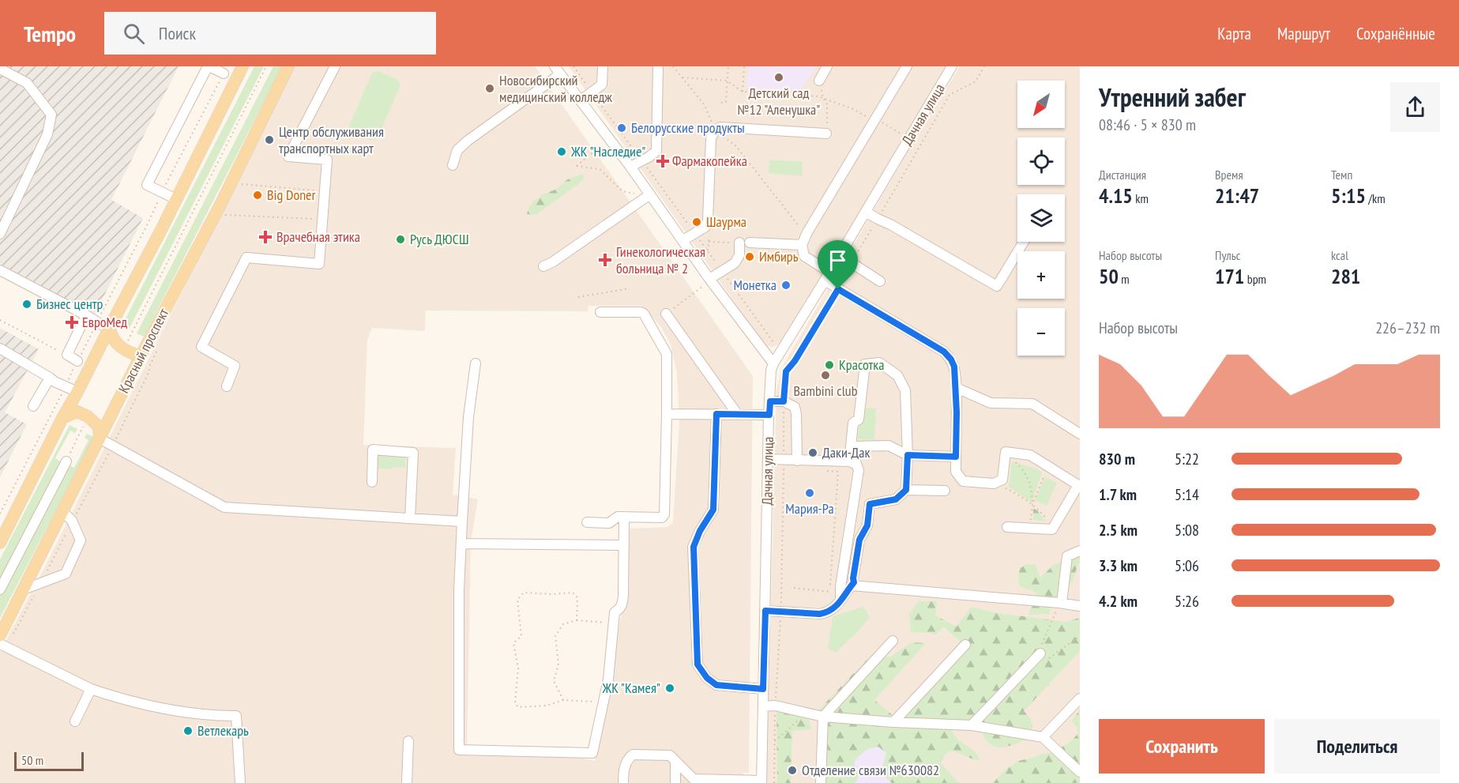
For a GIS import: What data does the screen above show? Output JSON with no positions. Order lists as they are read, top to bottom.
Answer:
{
  "streets": {
    "main road": ["Красный проспект"],
    "street": ["Дачная улица"]
  },
  "places": {
    "other": [
      "Детский сад №12 \"Аленушка\"",
      "Новосибирский медицинский колледж",
      "Белорусские продукты",
      "Центр обслуживания транспортных карт",
      "ЖК \"Наследие\"",
      "Big Doner",
      "Шаурма",
      "Русь ДЮСШ",
      "Имбирь",
      "Монетка",
      "Бизнес центр",
      "Красотка",
      "Bambini club",
      "Даки-Дак",
      "Мария-Ра",
      "ЖК \"Камея\"",
      "Ветлекарь",
      "Отделение связи №630082"
    ],
    "health": [
      "Фармакопейка",
      "Врачебная этика",
      "Гинекологическая больница № 2",
      "ЕвроМед"
    ]
  },
  "scale_bar": "50 m",
  "north": "bottom left",
  "page": {
    "header": "Tempo",
    "search": "Поиск",
    "nav": ["Карта", "Маршрут", "Сохранённые"],
    "heading": ["Утренний забег", "08:46 · 5 × 830 m"],
    "map_buttons": ["+", "−"],
    "stats": [
      ["Дистанция", "4.15 km"],
      ["Время", "21:47"],
      ["Темп", "5:15 /km"],
      ["Набор высоты", "50 m"],
      ["Пульс", "171 bpm"],
      ["kcal", "281"]
    ],
    "chart": ["Набор высоты", "226–232 m"],
    "list": [
      {
        "name": "830 m",
        "note": "5:22"
      },
      {
        "name": "1.7 km",
        "note": "5:14"
      },
      {
        "name": "2.5 km",
        "note": "5:08"
      },
      {
        "name": "3.3 km",
        "note": "5:06"
      },
      {
        "name": "4.2 km",
        "note": "5:26"
      }
    ],
    "buttons": ["Сохранить", "Поделиться"],
    "scale": "50 m"
  }
}
